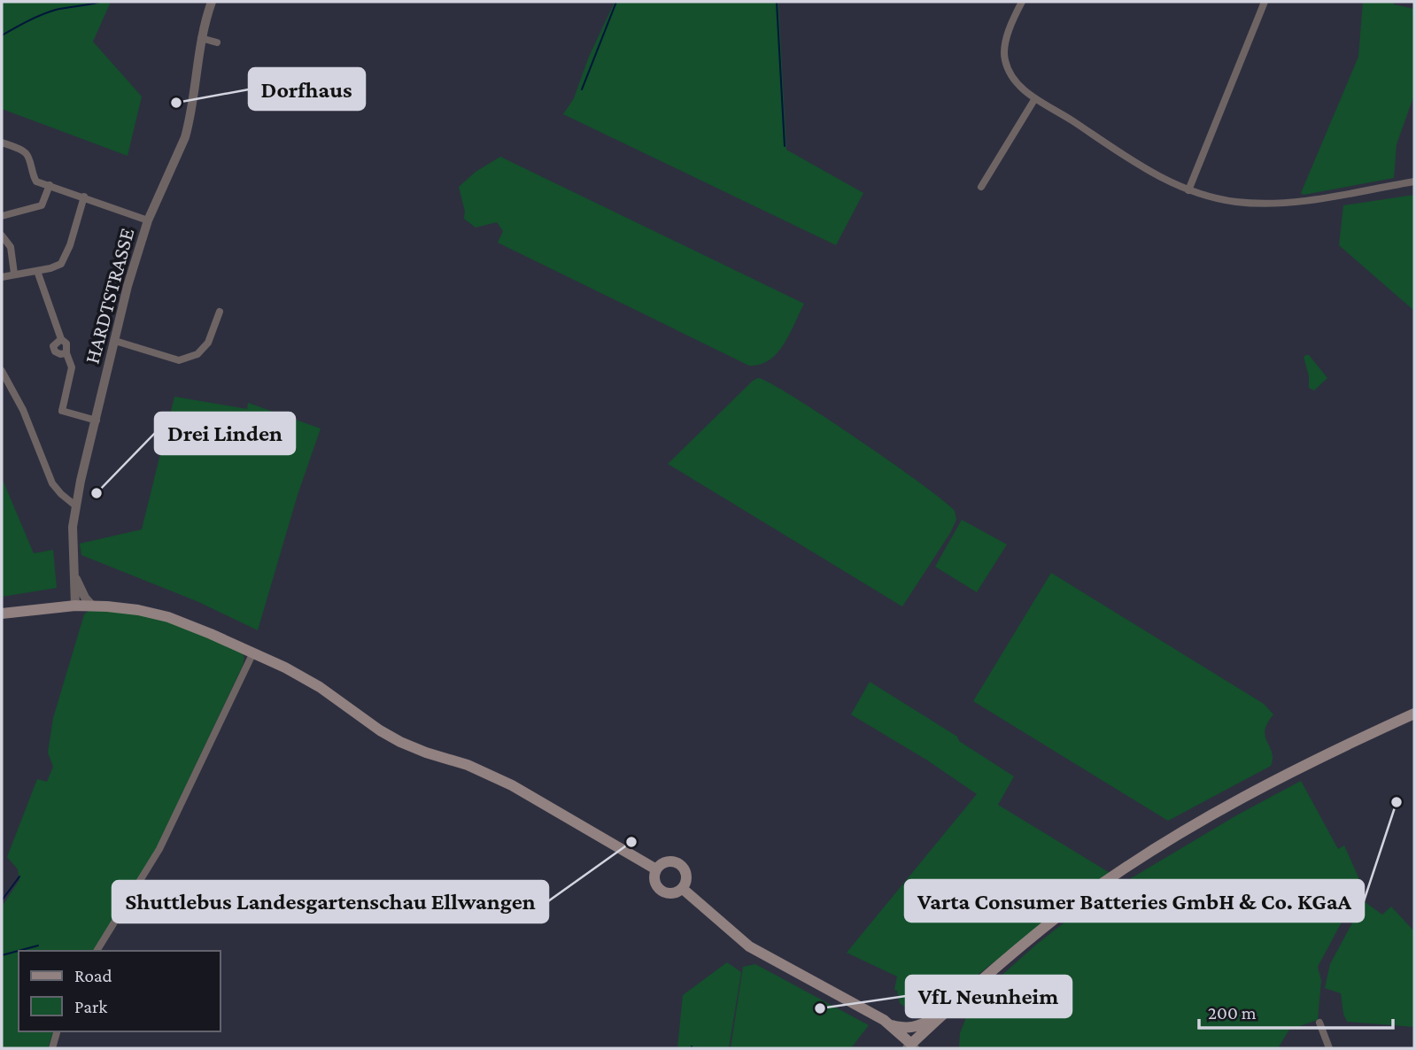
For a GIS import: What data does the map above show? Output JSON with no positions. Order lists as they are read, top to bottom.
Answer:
{
  "streets": {
    "street": ["HARDTSTRASSE"]
  },
  "places": [
    "Dorfhaus",
    "Drei Linden",
    "Varta Consumer Batteries GmbH & Co. KGaA",
    "Shuttlebus Landesgartenschau Ellwangen",
    "VfL Neunheim"
  ],
  "legend": ["Road", "Park"],
  "scale_bar": "200 m"
}
